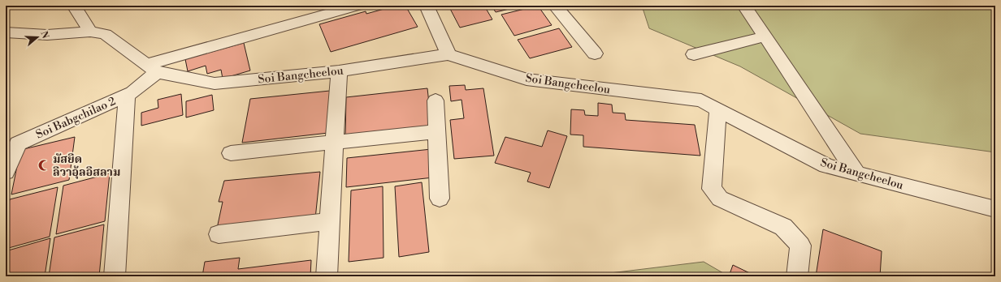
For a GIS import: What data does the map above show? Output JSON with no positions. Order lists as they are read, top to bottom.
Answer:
{
  "streets": {
    "street": ["Soi Bangcheelou", "Soi Babgchilao 2"]
  },
  "crossings": [
    ["Soi Bangcheelou", "Soi Babgchilao 2"]
  ],
  "places": {
    "mosque": ["มัสยิด ลิวาอุ้ลอิสลาม"]
  },
  "north": "right"
}
